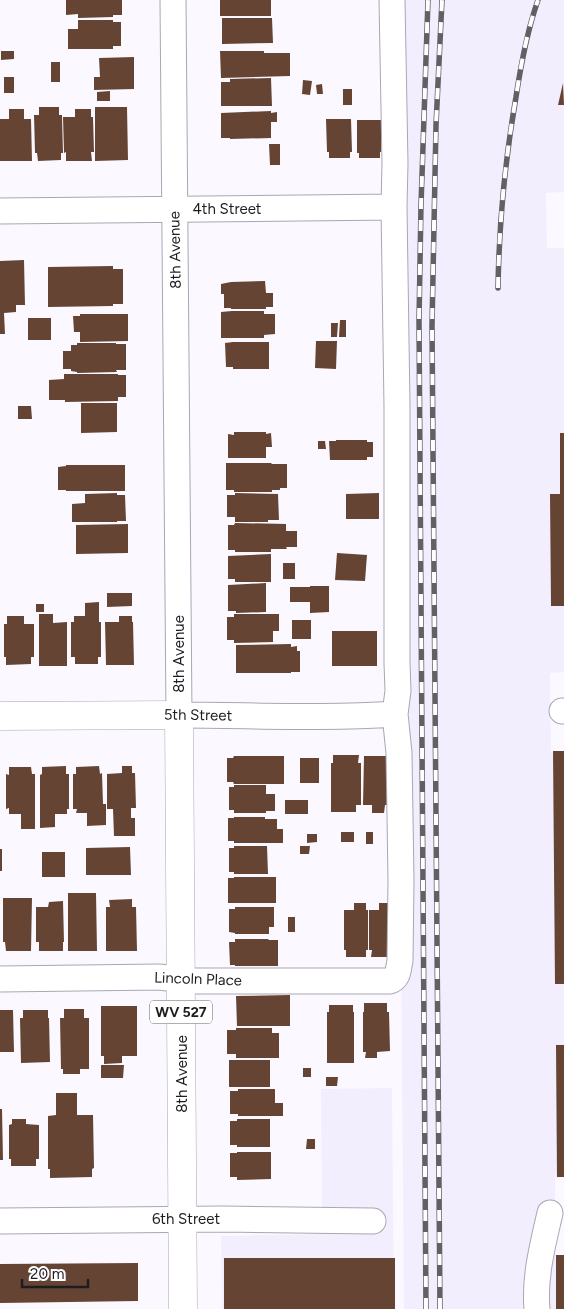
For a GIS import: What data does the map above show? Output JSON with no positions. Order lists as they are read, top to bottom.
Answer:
{
  "streets": {
    "main road": ["8th Avenue", "5th Street", "WV 527"],
    "street": ["4th Street", "Lincoln Place", "6th Street"]
  },
  "crossings": [
    ["4th Street", "8th Avenue"],
    ["8th Avenue", "5th Street"],
    ["8th Avenue", "Lincoln Place"],
    ["8th Avenue", "6th Street"],
    ["5th Street", "Lincoln Place"]
  ],
  "scale_bar": "20 m"
}
